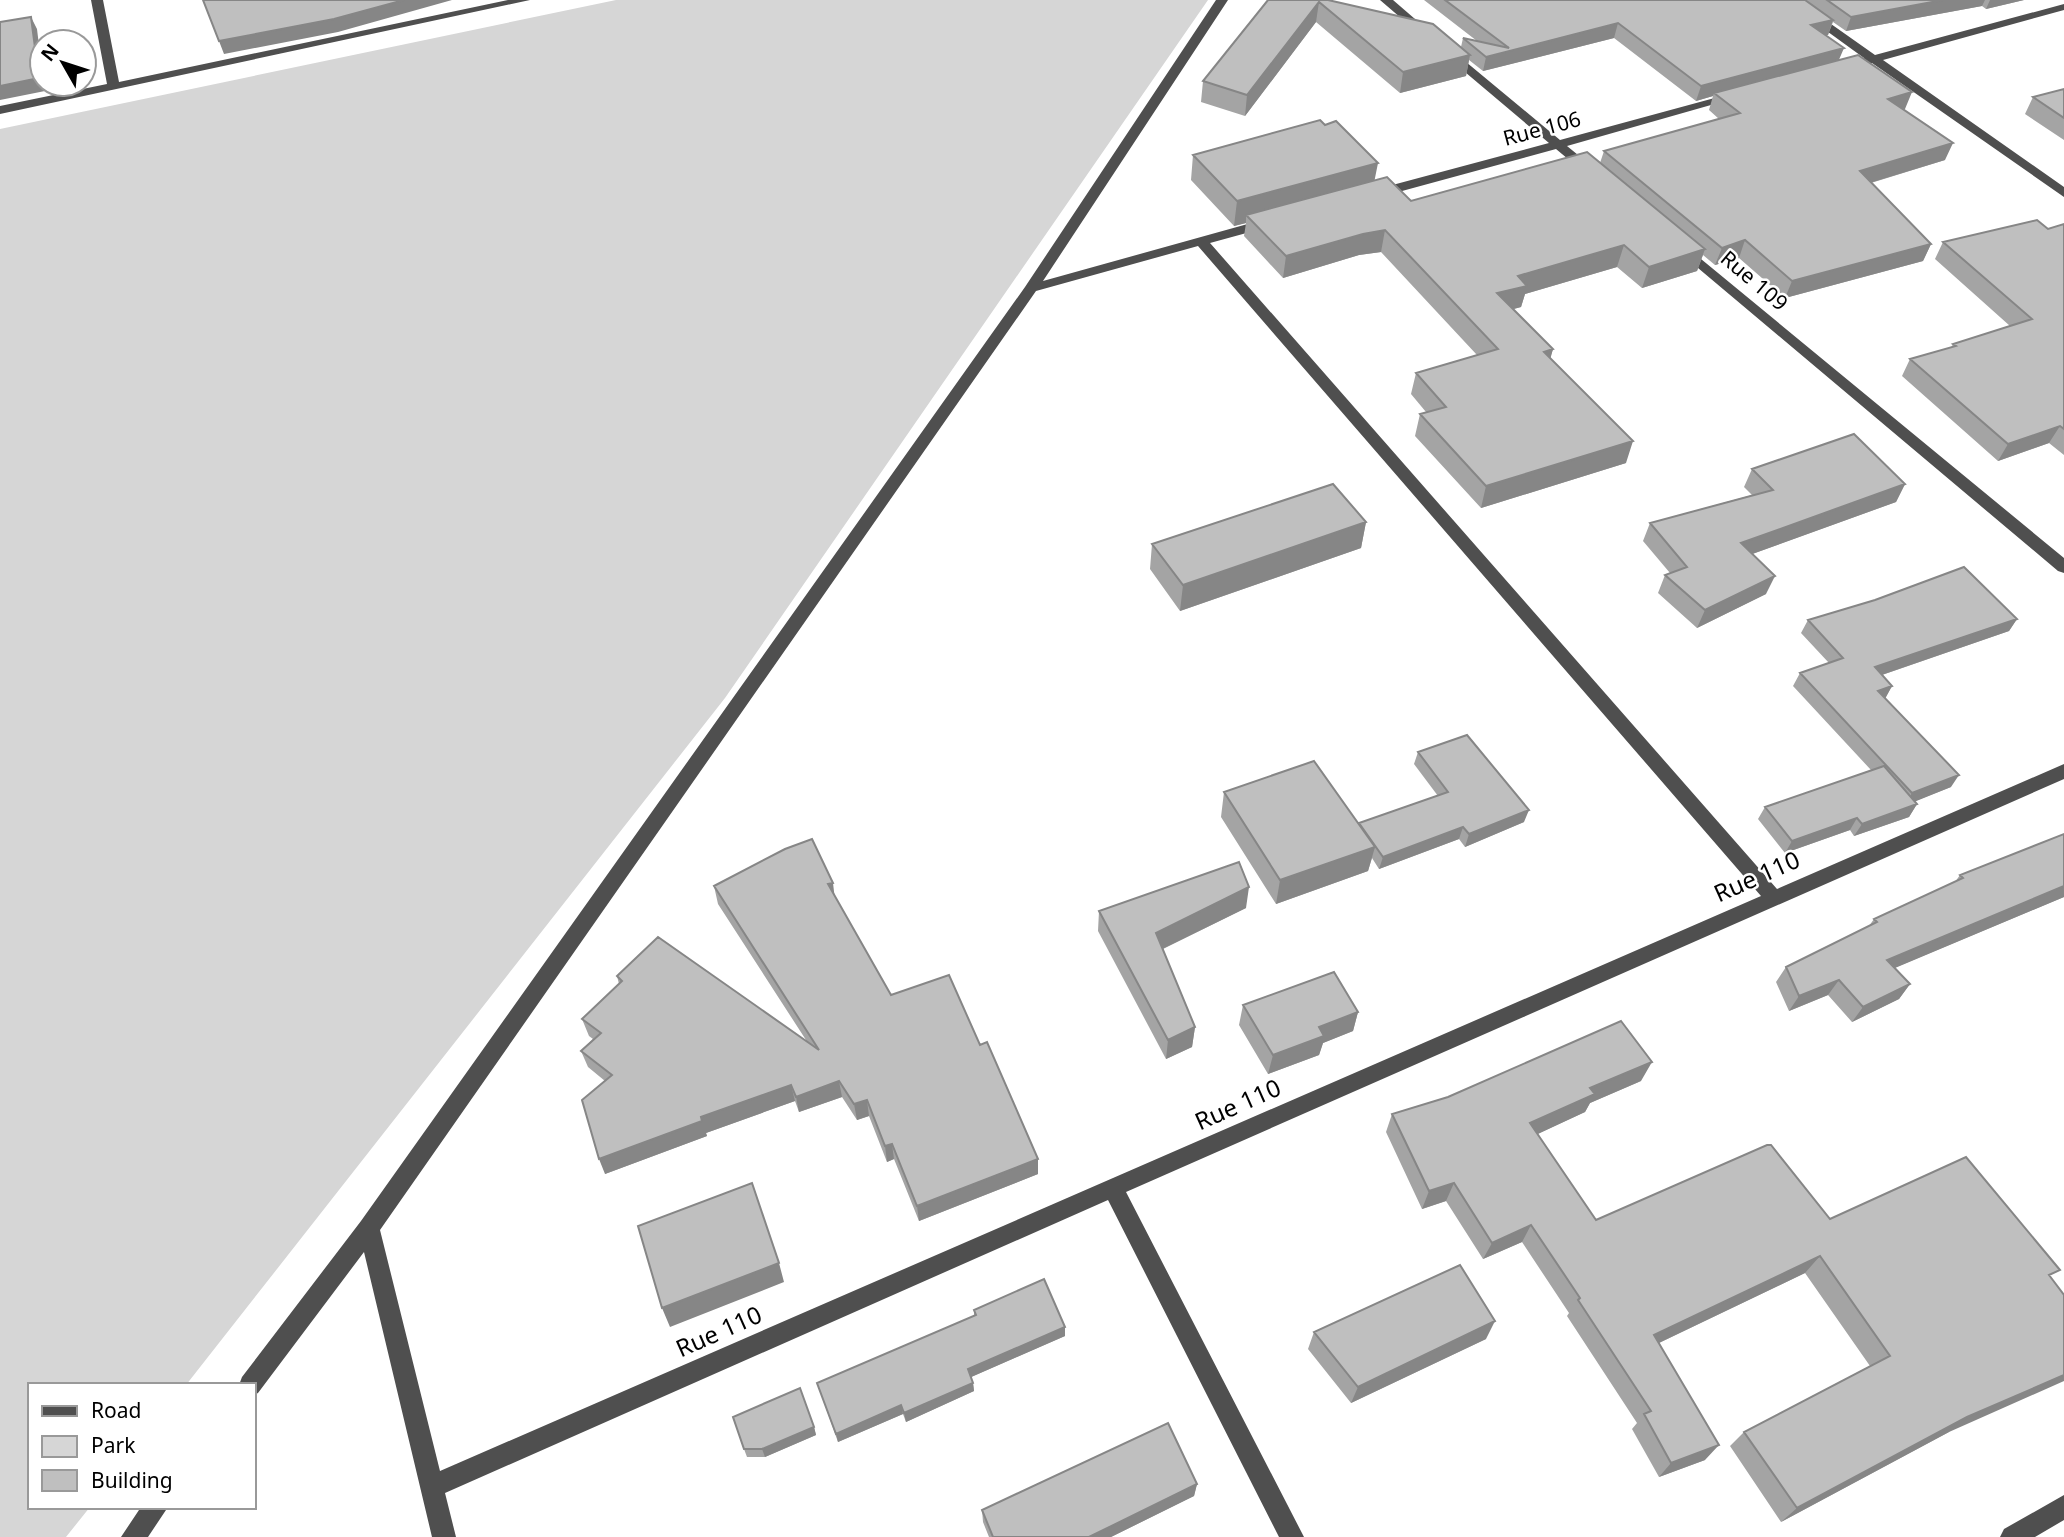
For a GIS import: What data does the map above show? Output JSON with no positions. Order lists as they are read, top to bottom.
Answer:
{
  "streets": {
    "street": ["Rue 106", "Rue 109", "Rue 110"]
  },
  "legend": ["Road", "Park", "Building"],
  "north": "top left"
}
